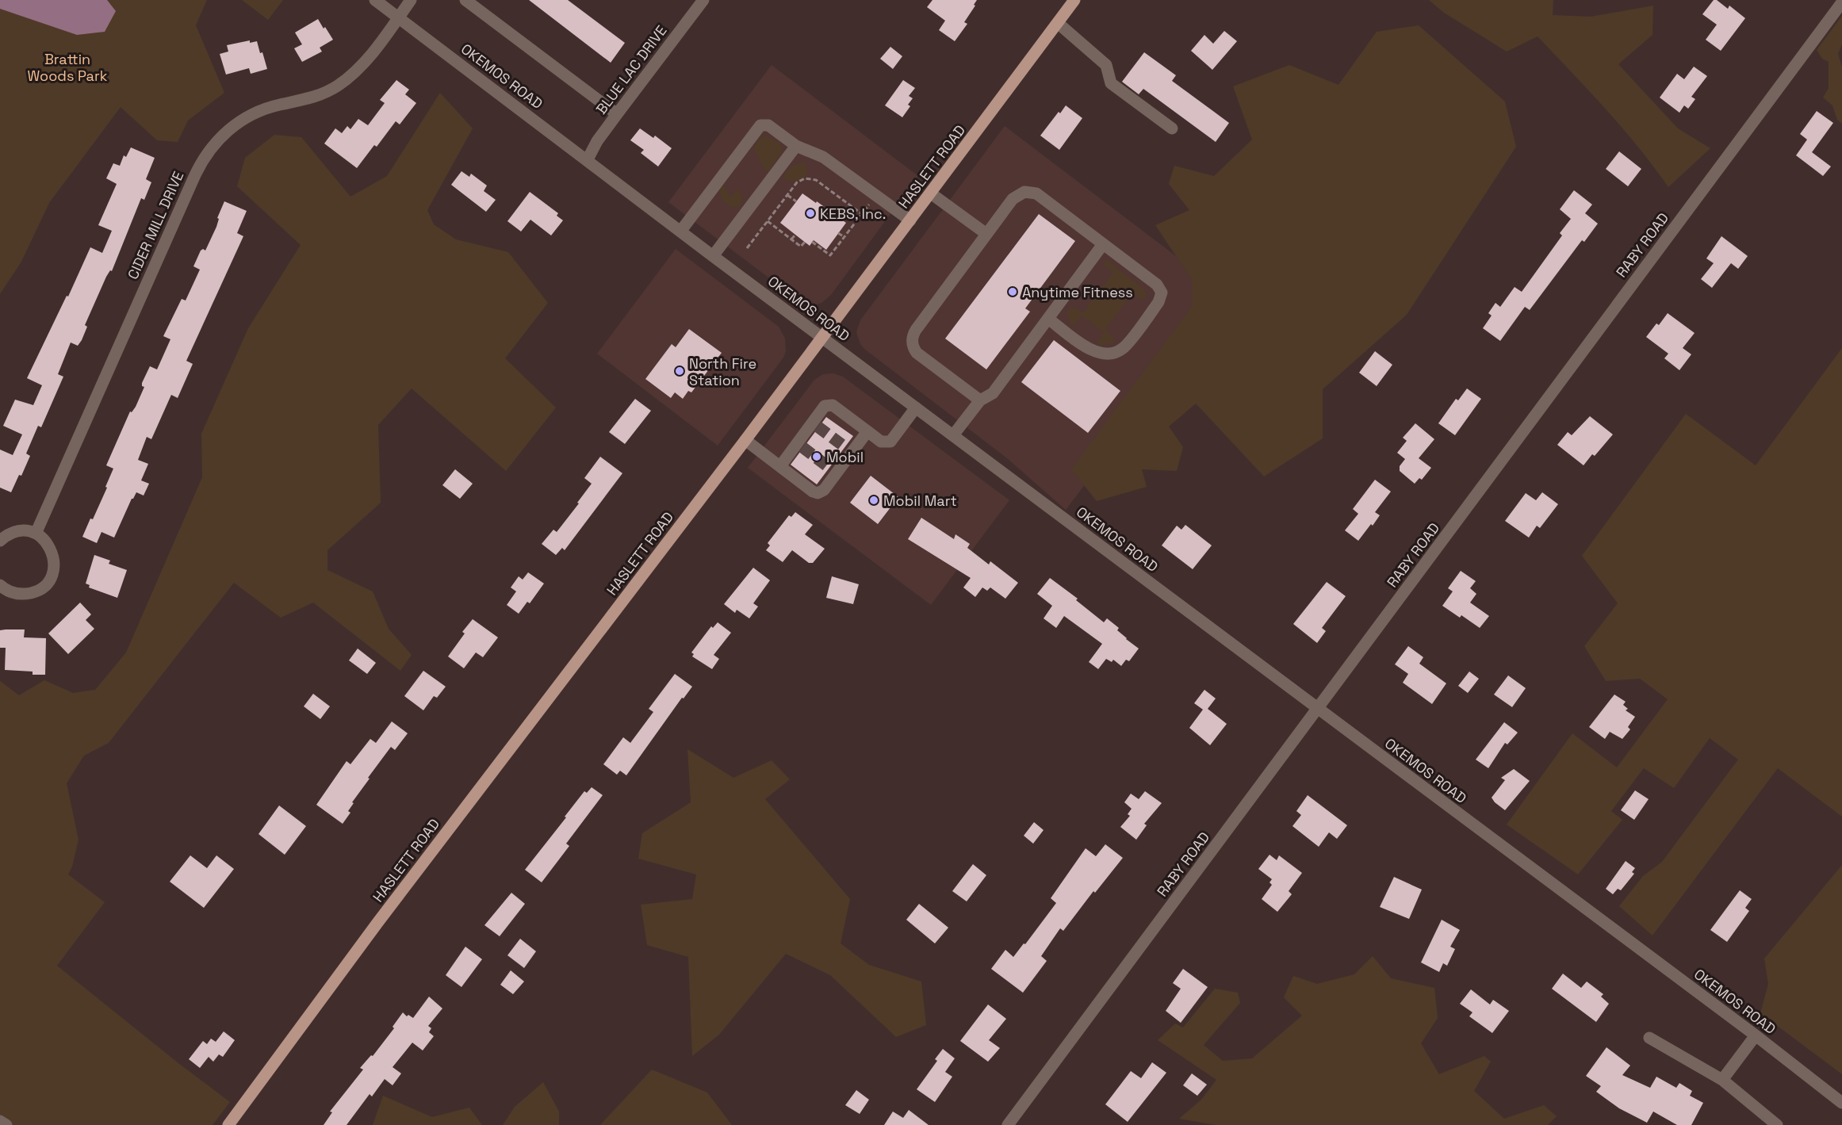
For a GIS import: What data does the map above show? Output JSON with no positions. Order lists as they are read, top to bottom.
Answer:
{
  "streets": {
    "main road": ["HASLETT ROAD"],
    "street": [
      "BLUE LAC DRIVE",
      "OKEMOS ROAD",
      "CIDER MILL DRIVE",
      "RABY ROAD"
    ]
  },
  "crossings": [
    ["BLUE LAC DRIVE", "OKEMOS ROAD"],
    ["OKEMOS ROAD", "HASLETT ROAD"],
    ["OKEMOS ROAD", "CIDER MILL DRIVE"],
    ["OKEMOS ROAD", "RABY ROAD"]
  ],
  "parks": ["Brattin Woods Park"],
  "places": [
    "KEBS, Inc.",
    "Anytime Fitness",
    "North Fire Station",
    "Mobil",
    "Mobil Mart"
  ]
}
